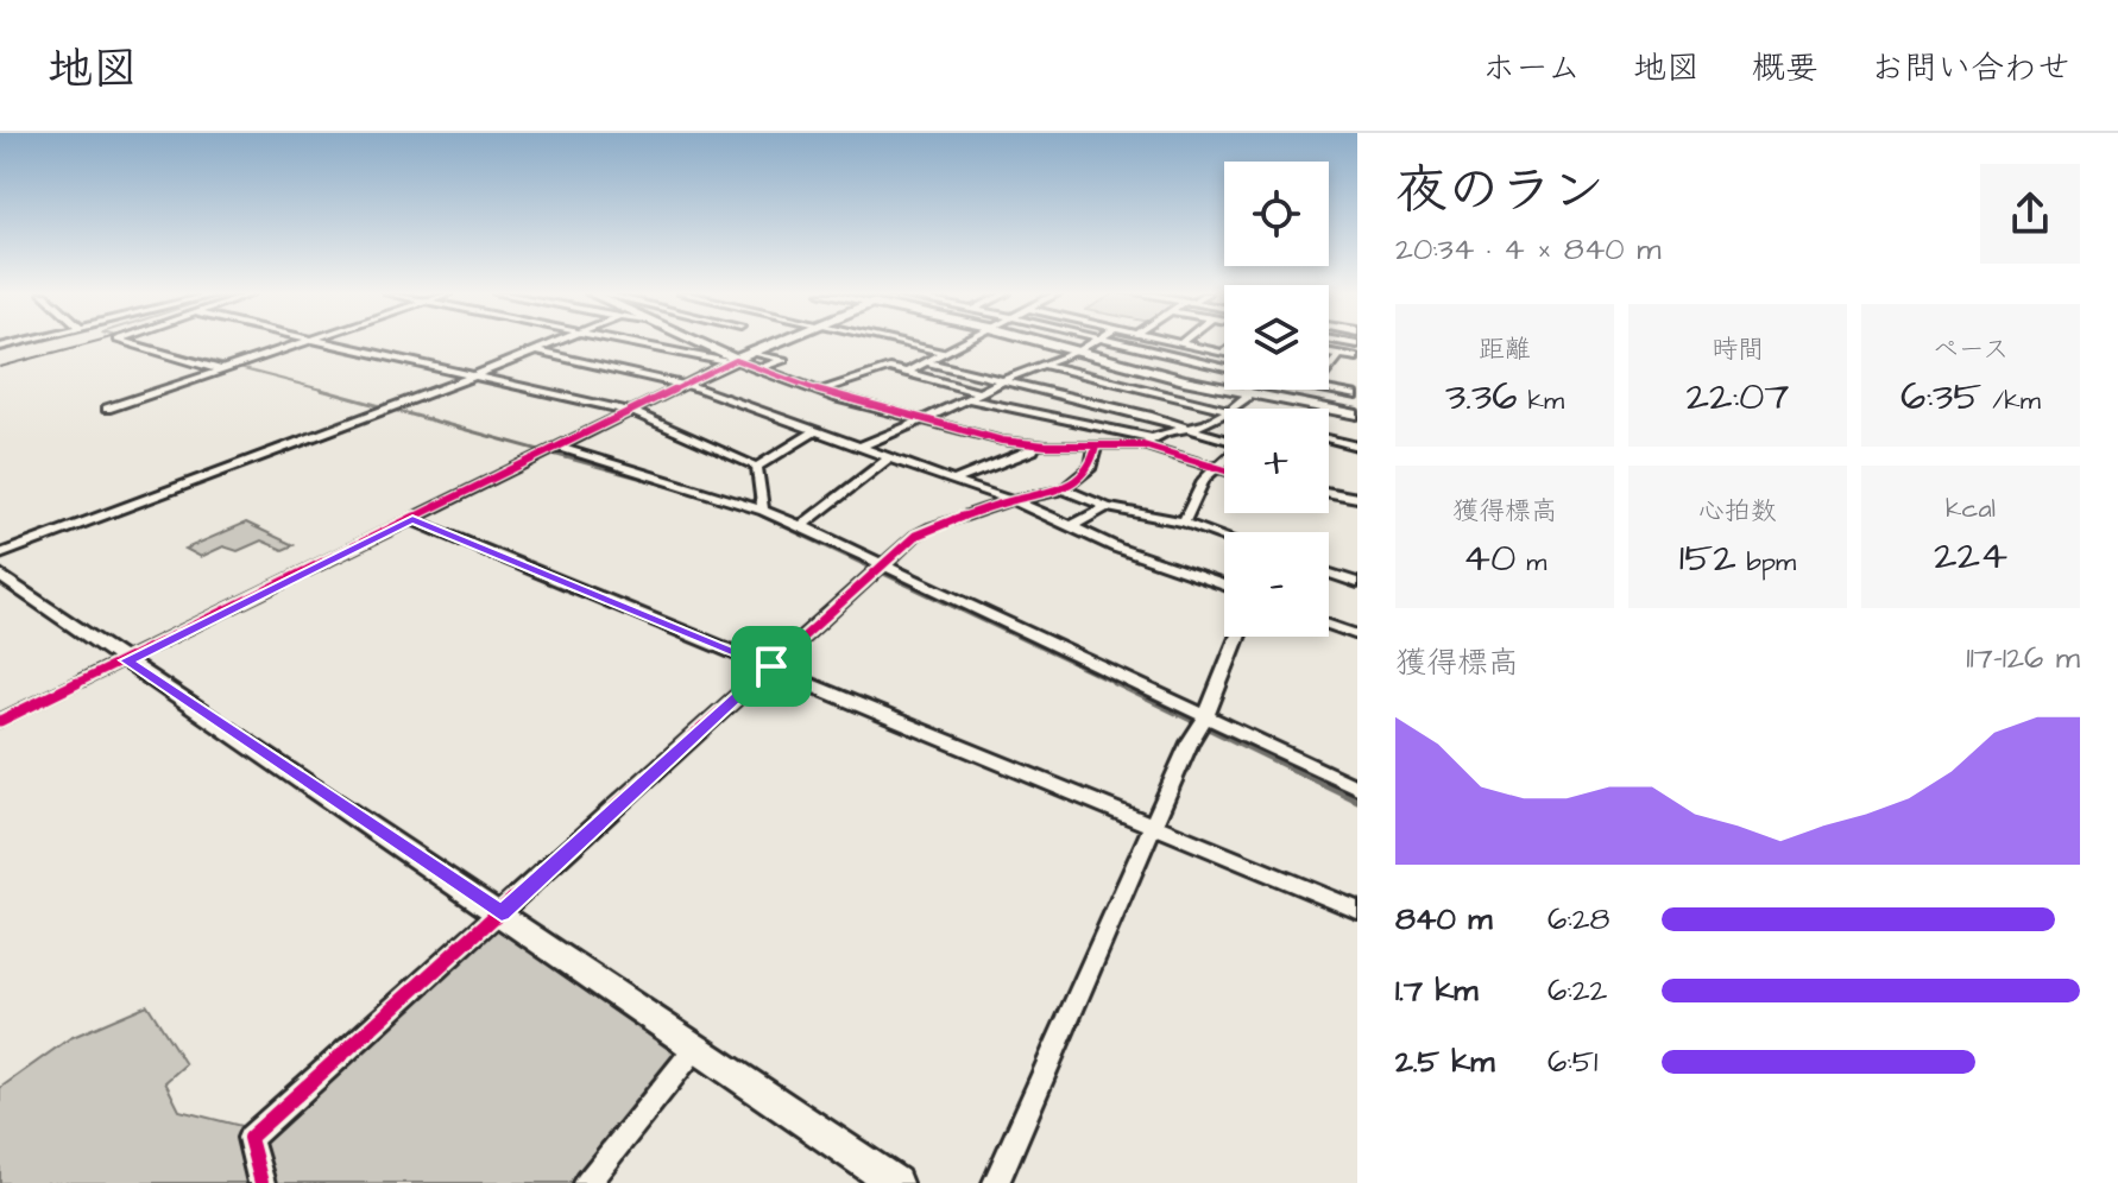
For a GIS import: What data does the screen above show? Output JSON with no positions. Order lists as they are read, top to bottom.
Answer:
{
  "page": {
    "header": "地図",
    "nav": [
      "ホーム",
      "地図",
      "概要",
      "お問い合わせ"
    ],
    "heading": ["夜のラン", "20:34 · 4 × 840 m"],
    "map_buttons": ["+", "−"],
    "stats": [
      ["距離", "3.36 km"],
      ["時間", "22:07"],
      ["ペース", "6:35 /km"],
      ["獲得標高", "40 m"],
      ["心拍数", "152 bpm"],
      ["kcal", "224"]
    ],
    "chart": ["獲得標高", "117–126 m"],
    "list": [
      {
        "name": "840 m",
        "note": "6:28"
      },
      {
        "name": "1.7 km",
        "note": "6:22"
      },
      {
        "name": "2.5 km",
        "note": "6:51"
      }
    ]
  }
}
